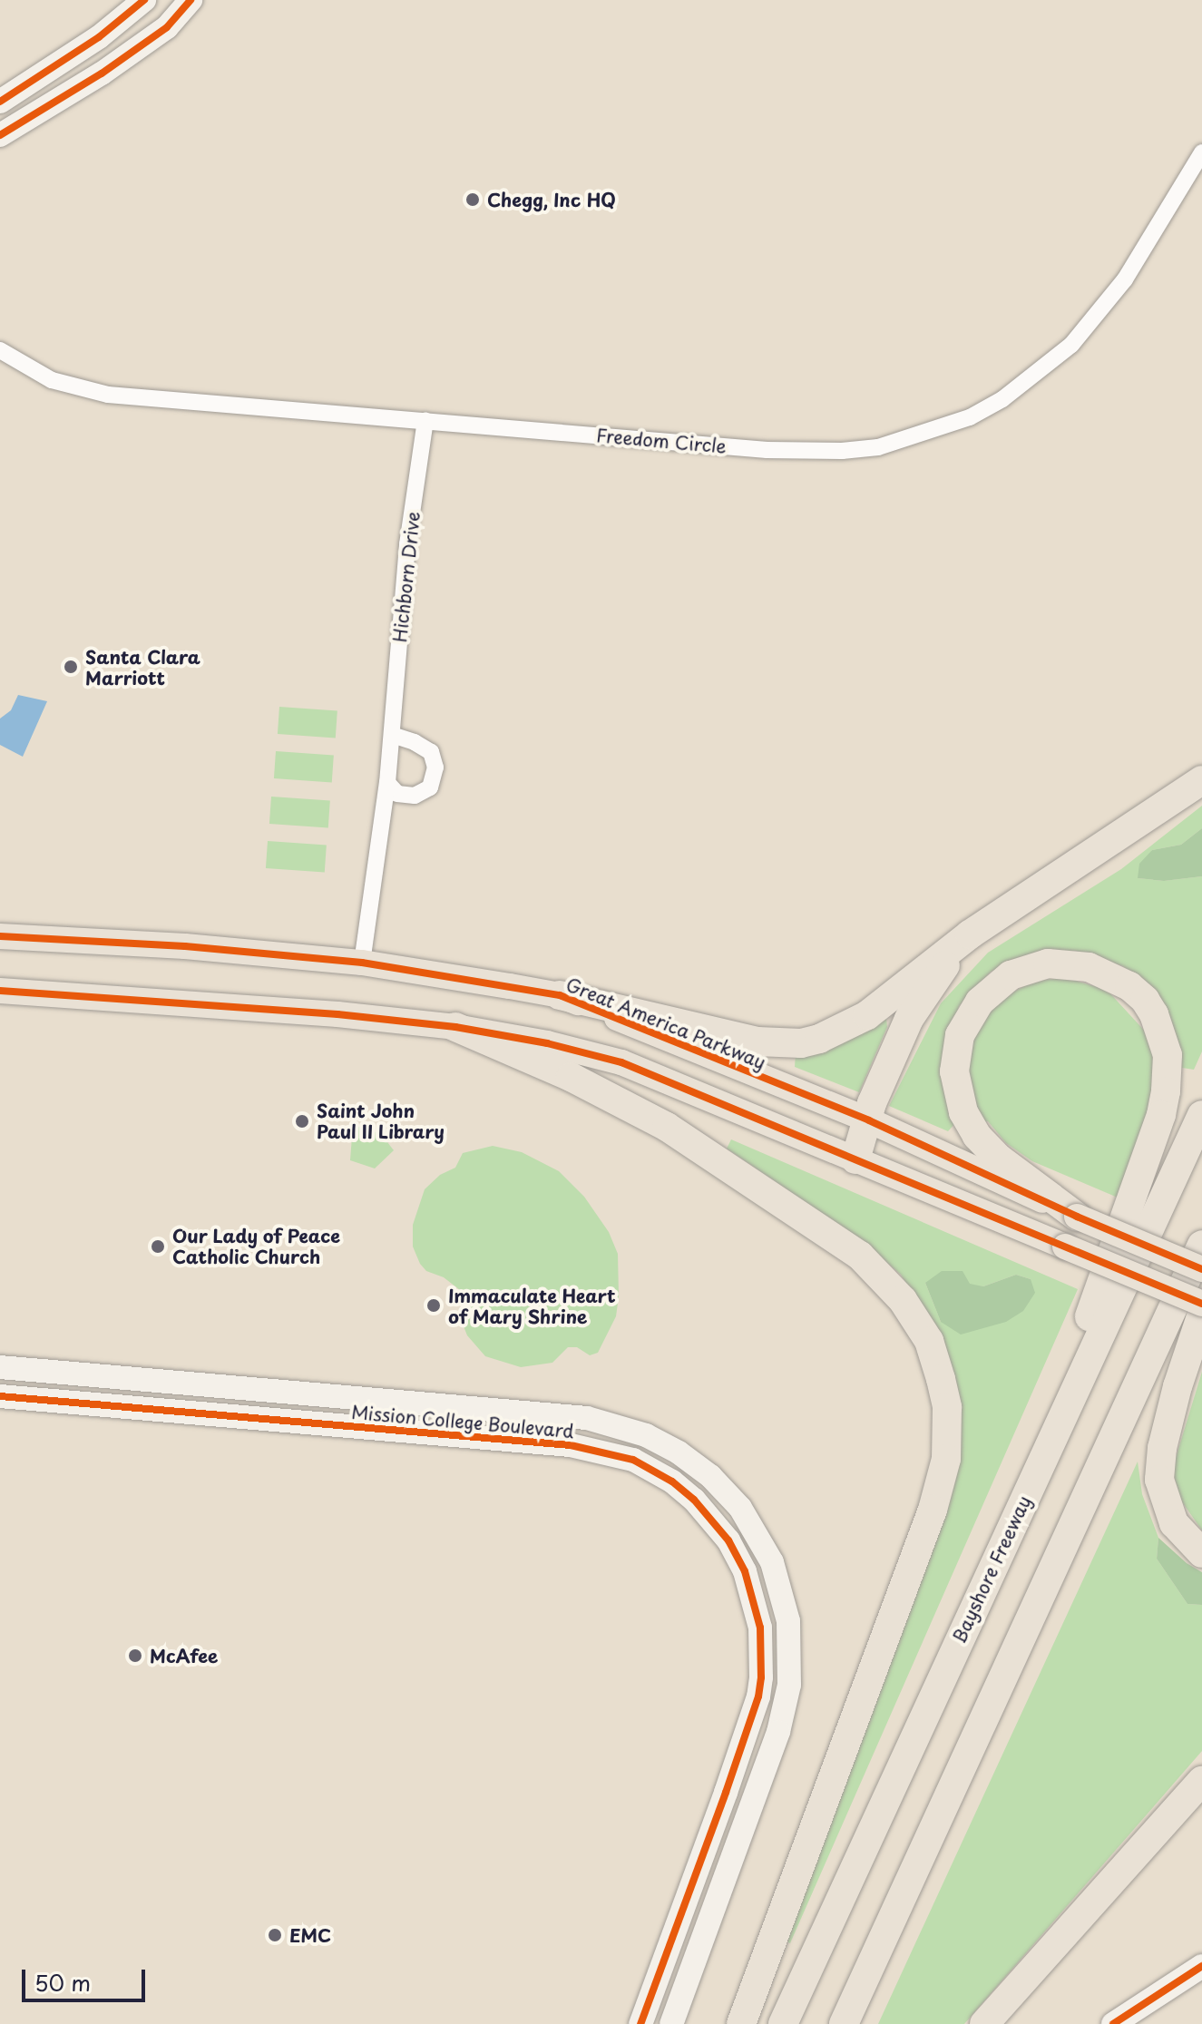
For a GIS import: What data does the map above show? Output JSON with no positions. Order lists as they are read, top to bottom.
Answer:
{
  "streets": {
    "highway": ["Bayshore Freeway"],
    "main road": ["Great America Parkway"],
    "street": ["Freedom Circle", "Hichborn Drive", "Mission College Boulevard"]
  },
  "crossings": [
    ["Freedom Circle", "Hichborn Drive"],
    ["Hichborn Drive", "Great America Parkway"]
  ],
  "places": [
    "Chegg, Inc HQ",
    "Santa Clara Marriott",
    "Saint John Paul II Library",
    "Our Lady of Peace Catholic Church",
    "Immaculate Heart of Mary Shrine",
    "McAfee",
    "EMC"
  ],
  "scale_bar": "50 m"
}
